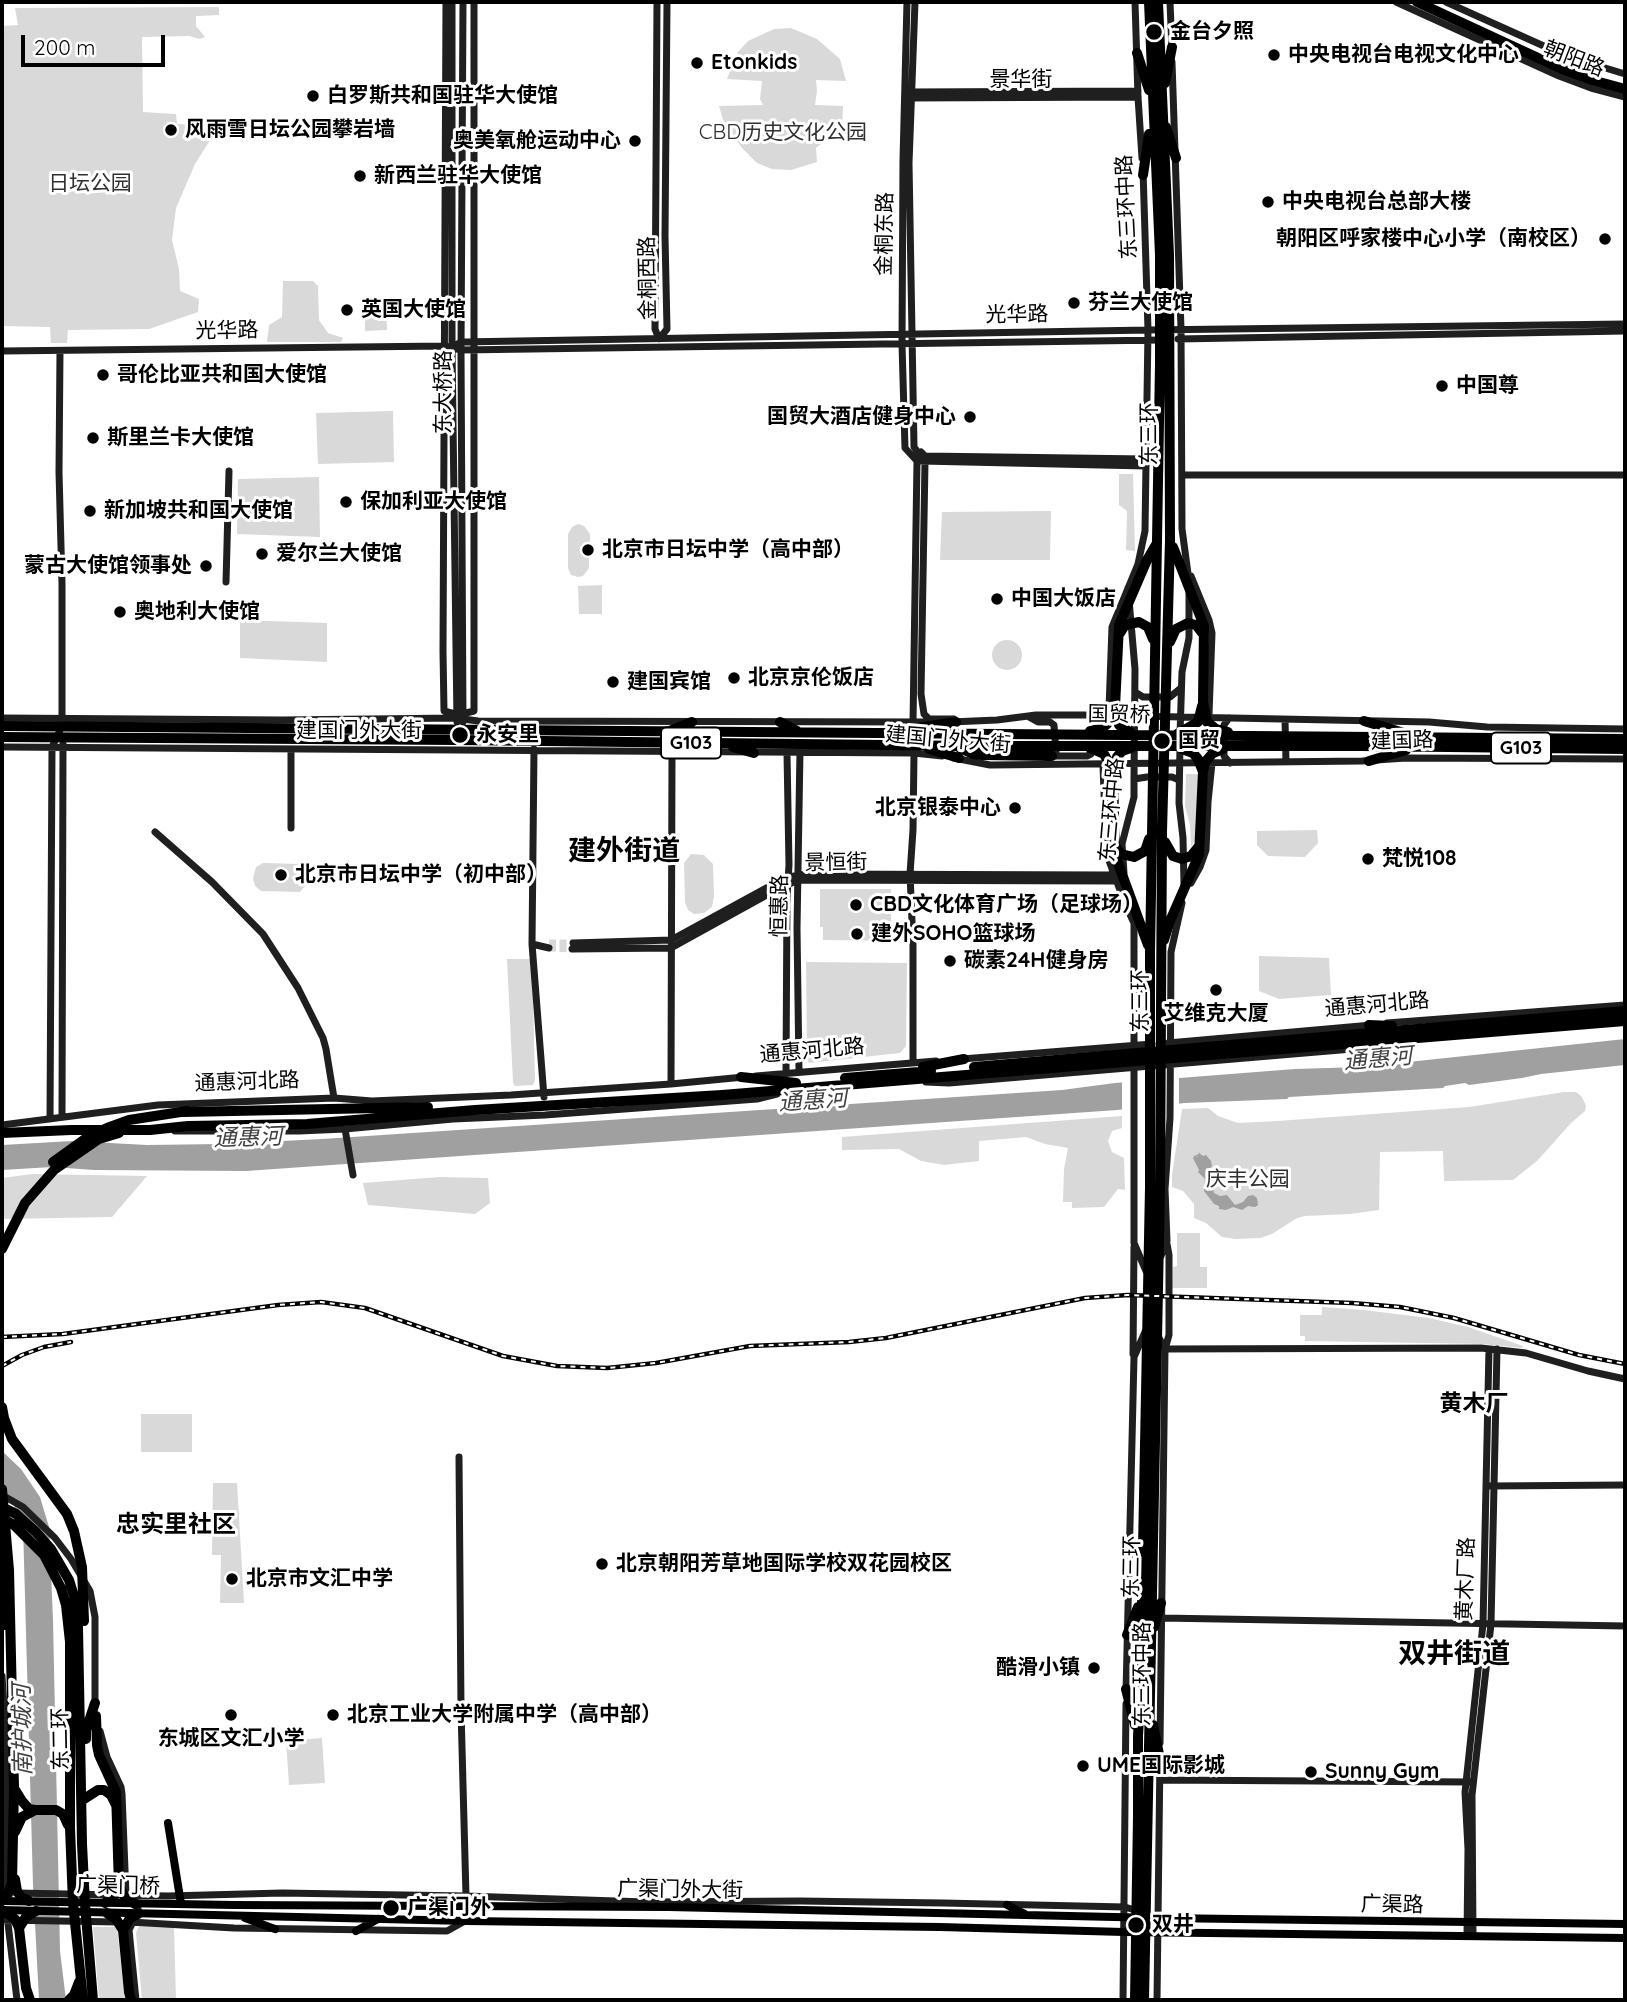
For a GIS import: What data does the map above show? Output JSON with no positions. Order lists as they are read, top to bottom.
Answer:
{
  "streets": {
    "highway": [
      "朝阳路",
      "东三环",
      "国贸桥",
      "建国门外大街",
      "建国路",
      "G103",
      "通惠河北路",
      "东二环"
    ],
    "main road": ["广渠门桥", "广渠门外大街", "广渠路"],
    "street": [
      "景华街",
      "东三环中路",
      "金桐东路",
      "金桐西路",
      "光华路",
      "东大桥路",
      "景恒街",
      "恒惠路",
      "黄木厂路"
    ]
  },
  "crossings": [
    ["景华街", "东三环中路"],
    ["景华街", "金桐东路"],
    ["东三环中路", "光华路"],
    ["东三环中路", "建国门外大街"],
    ["东三环中路", "通惠河北路"],
    ["东三环中路", "广渠门外大街"],
    ["东三环中路", "广渠路"],
    ["金桐东路", "光华路"],
    ["金桐西路", "光华路"],
    ["光华路", "东大桥路"],
    ["东大桥路", "建国门外大街"],
    ["国贸桥", "建国门外大街"],
    ["国贸桥", "建国路"],
    ["建国门外大街", "建国路"],
    ["建国门外大街", "恒惠路"],
    ["景恒街", "恒惠路"],
    ["恒惠路", "通惠河北路"],
    ["黄木厂路", "广渠路"],
    ["广渠门桥", "广渠门外大街"],
    ["广渠门外大街", "广渠路"]
  ],
  "districts": [
    "建外街道",
    "黄木厂",
    "忠实里社区",
    "双井街道"
  ],
  "water": ["通惠河", "南护城河"],
  "parks": ["CBD历史文化公园", "日坛公园", "庆丰公园"],
  "places": [
    "金台夕照",
    "中央电视台电视文化中心",
    "Etonkids",
    "白罗斯共和国驻华大使馆",
    "风雨雪日坛公园攀岩墙",
    "奥美氧舱运动中心",
    "新西兰驻华大使馆",
    "中央电视台总部大楼",
    "朝阳区呼家楼中心小学（南校区）",
    "芬兰大使馆",
    "英国大使馆",
    "哥伦比亚共和国大使馆",
    "中国尊",
    "国贸大酒店健身中心",
    "斯里兰卡大使馆",
    "保加利亚大使馆",
    "新加坡共和国大使馆",
    "北京市日坛中学（高中部）",
    "爱尔兰大使馆",
    "蒙古大使馆领事处",
    "中国大饭店",
    "奥地利大使馆",
    "北京京伦饭店",
    "建国宾馆",
    "永安里",
    "国贸",
    "北京银泰中心",
    "梵悦108",
    "北京市日坛中学（初中部）",
    "CBD文化体育广场（足球场）",
    "建外SOHO篮球场",
    "碳素24H健身房",
    "艾维克大厦",
    "北京朝阳芳草地国际学校双花园校区",
    "北京市文汇中学",
    "酷滑小镇",
    "东城区文汇小学",
    "北京工业大学附属中学（高中部）",
    "UME国际影城",
    "Sunny Gym",
    "广渠门外",
    "双井"
  ],
  "scale_bar": "200 m"
}
